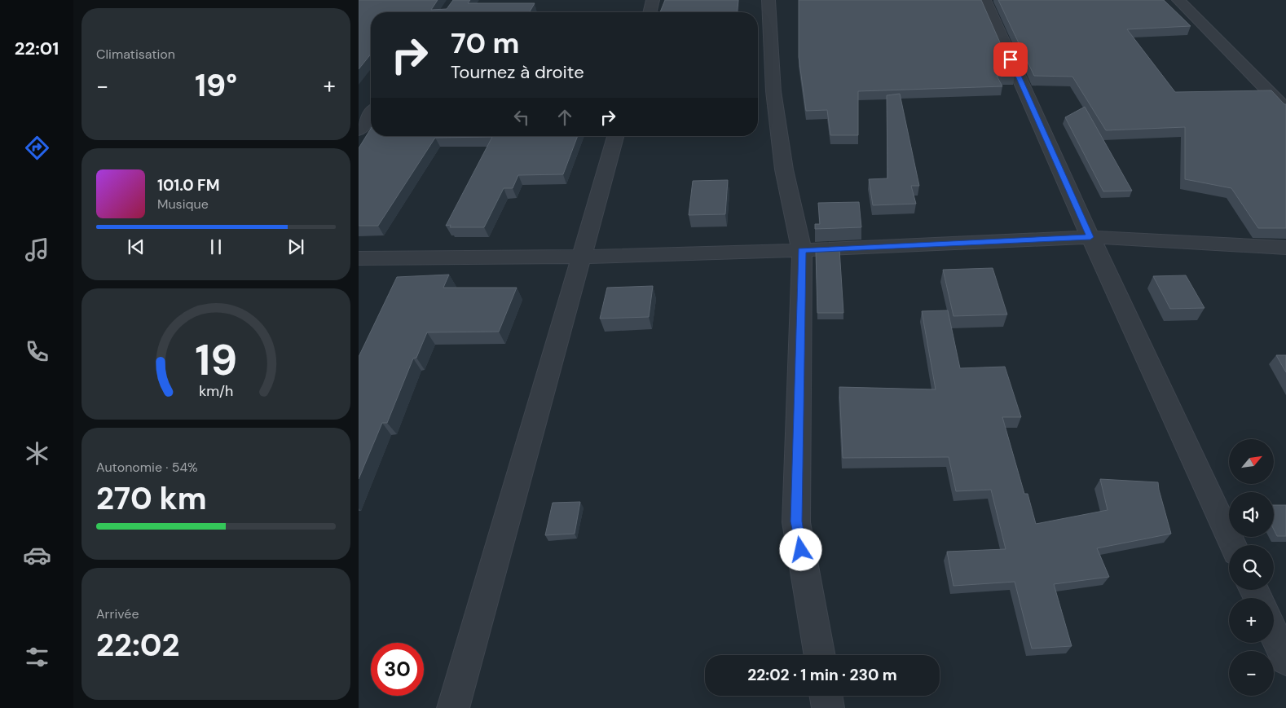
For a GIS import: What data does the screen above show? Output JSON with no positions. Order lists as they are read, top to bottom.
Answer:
{
  "north": "top right",
  "page": {
    "tabs": "22:01",
    "tile": [
      "Climatisation",
      ["Autonomie · 54%", "270 km"],
      ["Arrivée", "22:02"]
    ],
    "turn": ["70 m", "Tournez à droite"],
    "heat": ["−", "19°", "+"],
    "song": ["101.0 FM", "Musique"],
    "map_buttons": ["+", "−"],
    "limit": "30",
    "trip": "22:02 · 1 min · 230 m",
    "gauge": ["19", "km/h"]
  }
}
